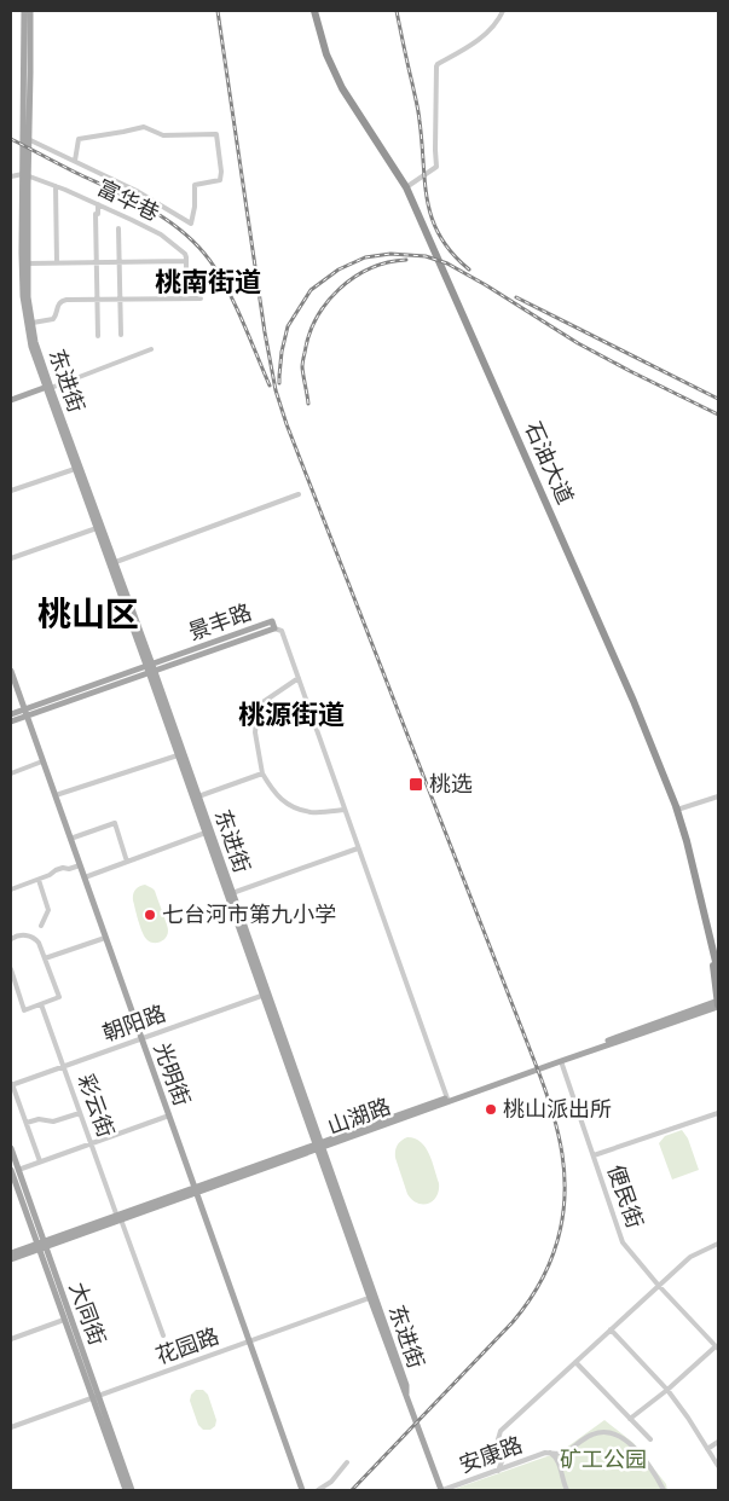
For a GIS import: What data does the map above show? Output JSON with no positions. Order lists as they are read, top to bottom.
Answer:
{
  "streets": {
    "highway": ["石油大道"],
    "main road": [
      "东进街",
      "景丰路",
      "光明街",
      "山湖路",
      "大同街"
    ],
    "street": [
      "富华巷",
      "朝阳路",
      "彩云街",
      "便民街",
      "花园路",
      "安康路"
    ]
  },
  "crossings": [
    ["富华巷", "东进街"],
    ["东进街", "景丰路"],
    ["东进街", "朝阳路"],
    ["东进街", "山湖路"],
    ["东进街", "花园路"],
    ["东进街", "安康路"],
    ["石油大道", "山湖路"],
    ["景丰路", "光明街"],
    ["朝阳路", "光明街"],
    ["朝阳路", "彩云街"],
    ["光明街", "山湖路"],
    ["光明街", "花园路"],
    ["彩云街", "山湖路"],
    ["山湖路", "便民街"],
    ["山湖路", "大同街"],
    ["大同街", "花园路"]
  ],
  "districts": ["桃南街道", "桃山区", "桃源街道"],
  "parks": ["矿工公园"],
  "places": {
    "transit": ["桃选"],
    "other": ["七台河市第九小学", "桃山派出所"]
  }
}
